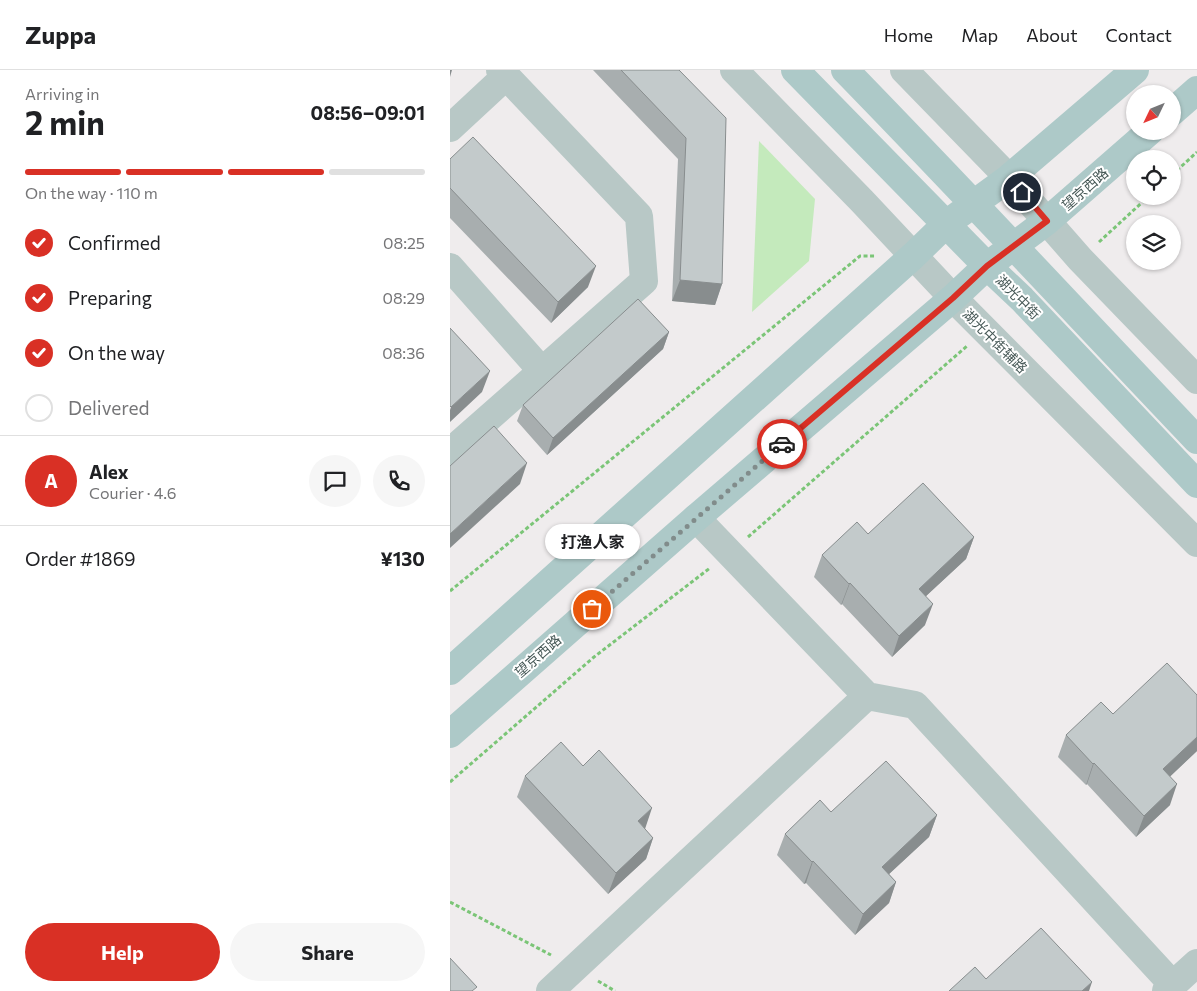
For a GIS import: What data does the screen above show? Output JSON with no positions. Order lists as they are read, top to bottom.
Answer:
{
  "streets": {
    "main road": ["望京西路", "湖光中街"],
    "street": ["湖光中街辅路"]
  },
  "crossings": [
    ["望京西路", "湖光中街"],
    ["望京西路", "湖光中街辅路"]
  ],
  "places": ["打渔人家"],
  "north": "bottom left",
  "page": {
    "header": "Zuppa",
    "nav": [
      "Home",
      "Map",
      "About",
      "Contact"
    ],
    "heading": ["2 min", "Arriving in", "08:56–09:01"],
    "panel": [
      "Alex",
      "Courier · 4.6",
      "Order #1869",
      "¥130"
    ],
    "bar": "On the way · 110 m",
    "list": [
      ["Confirmed", "08:25"],
      ["Preparing", "08:29"],
      ["On the way", "08:36"],
      "Delivered"
    ],
    "round": "A",
    "bubble": "打渔人家",
    "buttons": ["Help", "Share"]
  }
}
